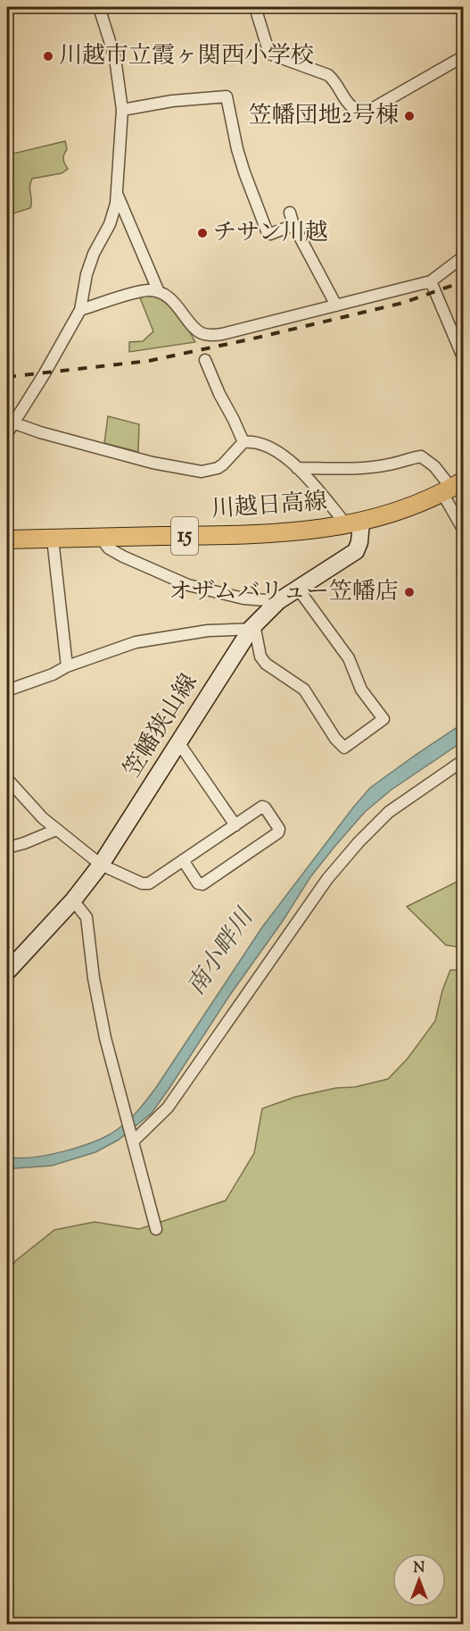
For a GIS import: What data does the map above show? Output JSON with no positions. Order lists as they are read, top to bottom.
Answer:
{
  "streets": {
    "main road": ["川越日高線", "15", "笠幡狭山線"]
  },
  "crossings": [
    ["川越日高線", "笠幡狭山線"]
  ],
  "water": ["南小畔川"],
  "places": [
    "川越市立霞ヶ関西小学校",
    "笠幡団地2号棟",
    "チサン川越",
    "オザムバリュー笠幡店"
  ],
  "north": "top"
}
